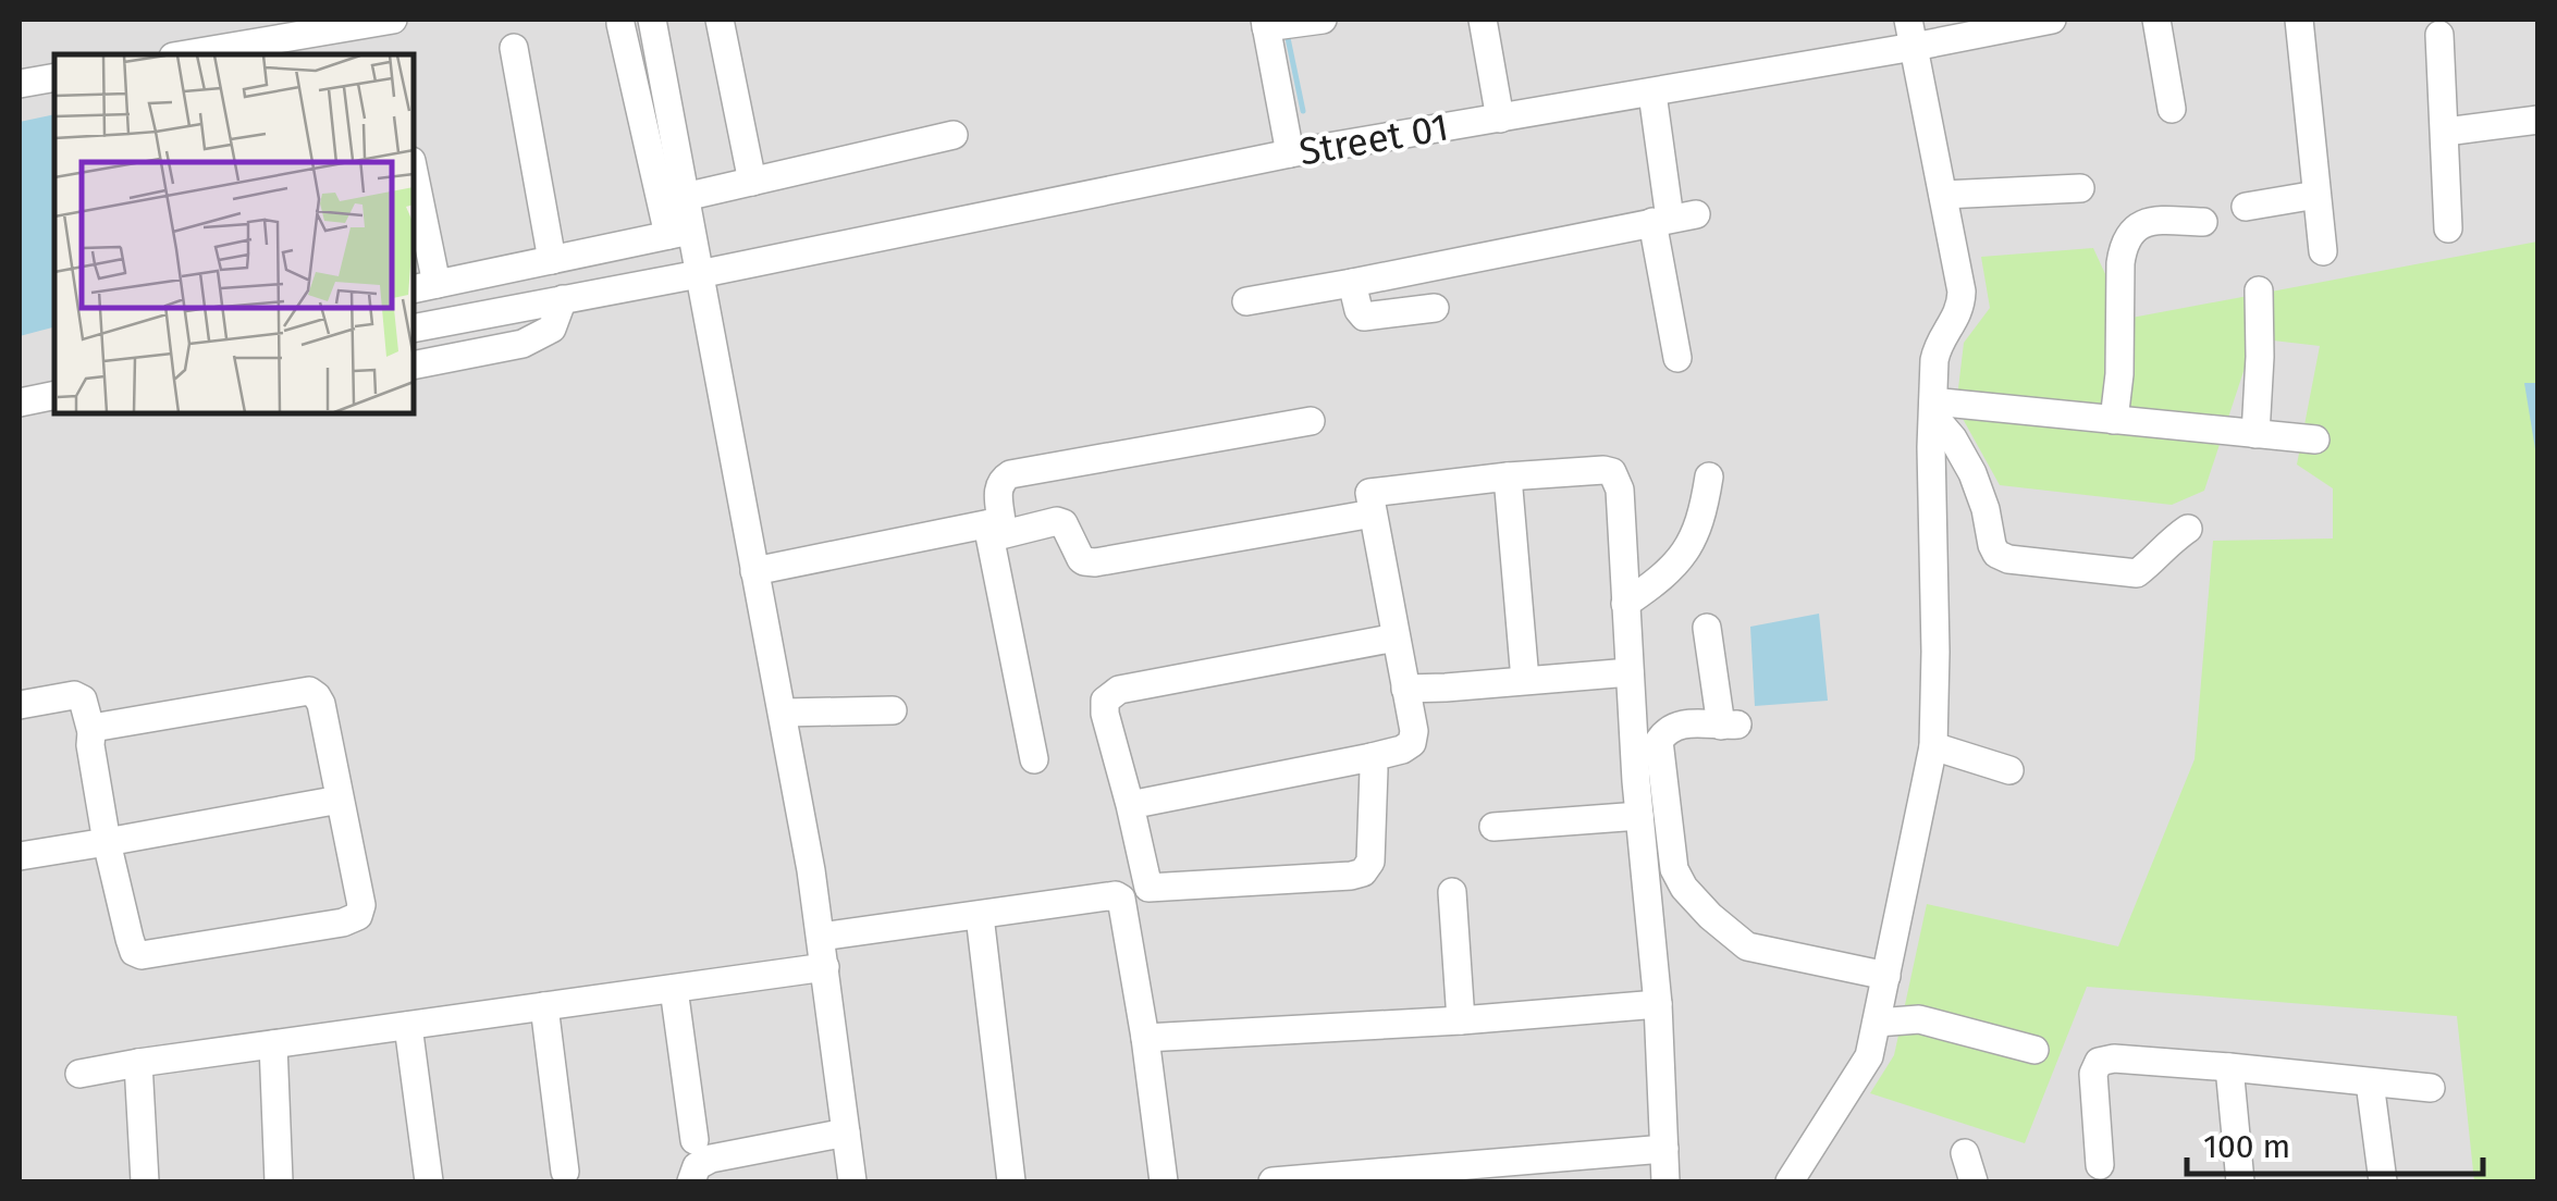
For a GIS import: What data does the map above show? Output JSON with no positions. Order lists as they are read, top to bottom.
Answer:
{
  "streets": {
    "street": ["Street 01"]
  },
  "scale_bar": "100 m"
}
